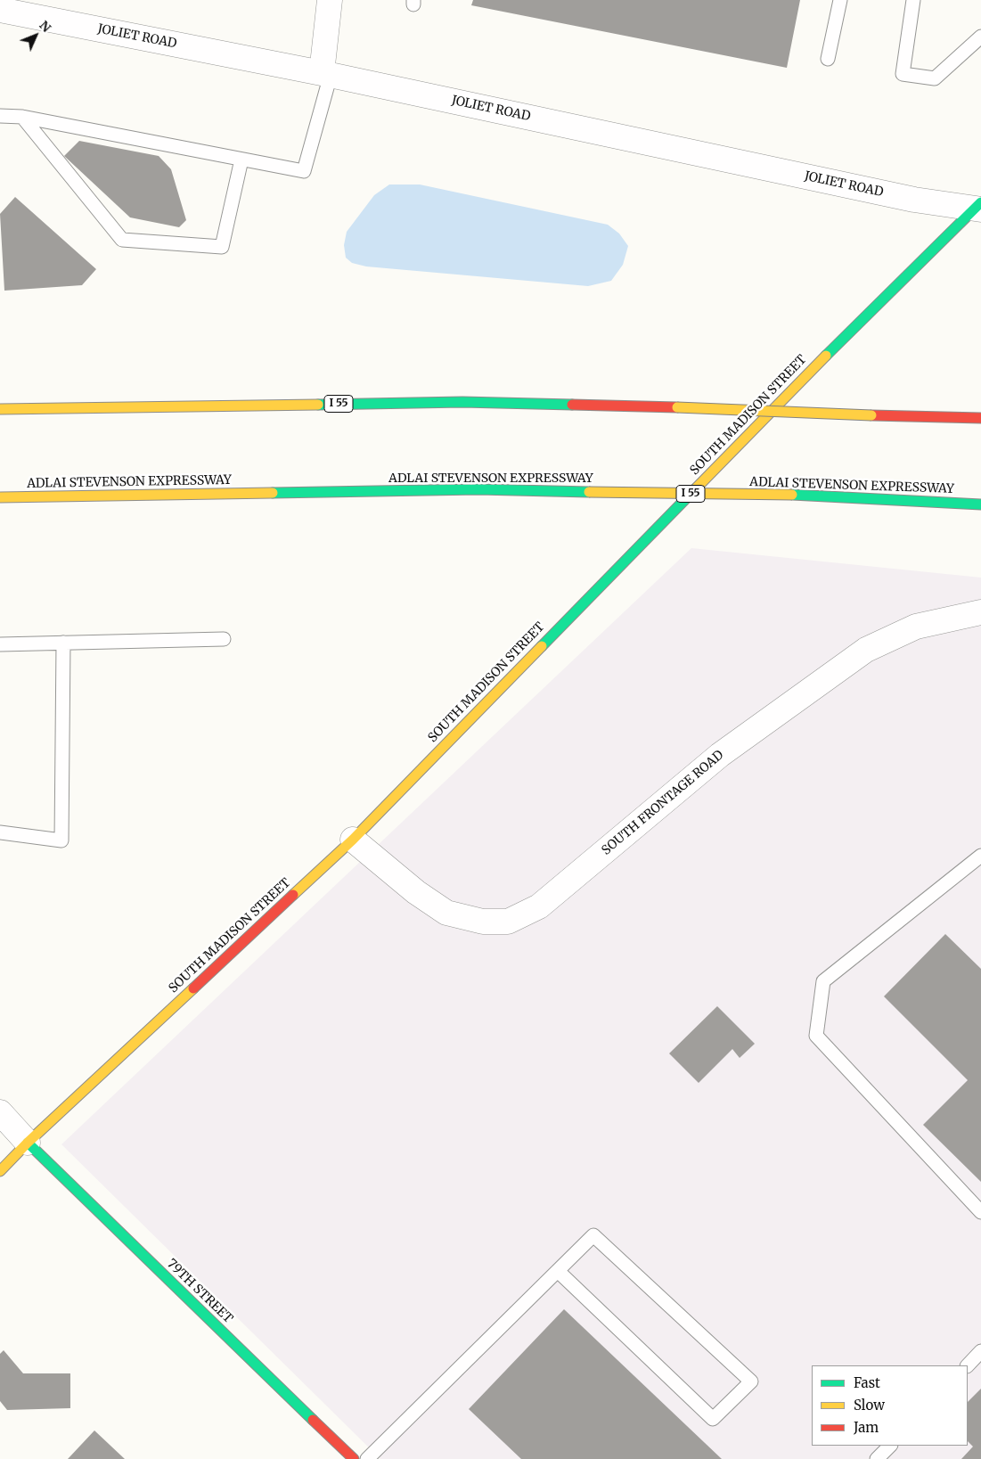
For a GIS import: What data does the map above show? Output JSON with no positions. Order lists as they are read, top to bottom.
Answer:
{
  "streets": {
    "main road": [
      "I 55",
      "SOUTH MADISON STREET",
      "ADLAI STEVENSON EXPRESSWAY",
      "79TH STREET"
    ],
    "street": ["JOLIET ROAD", "SOUTH FRONTAGE ROAD"]
  },
  "crossings": [
    ["JOLIET ROAD", "SOUTH MADISON STREET"],
    ["SOUTH MADISON STREET", "SOUTH FRONTAGE ROAD"],
    ["SOUTH MADISON STREET", "79TH STREET"]
  ],
  "legend": ["Fast", "Slow", "Jam"],
  "north": "top right"
}
